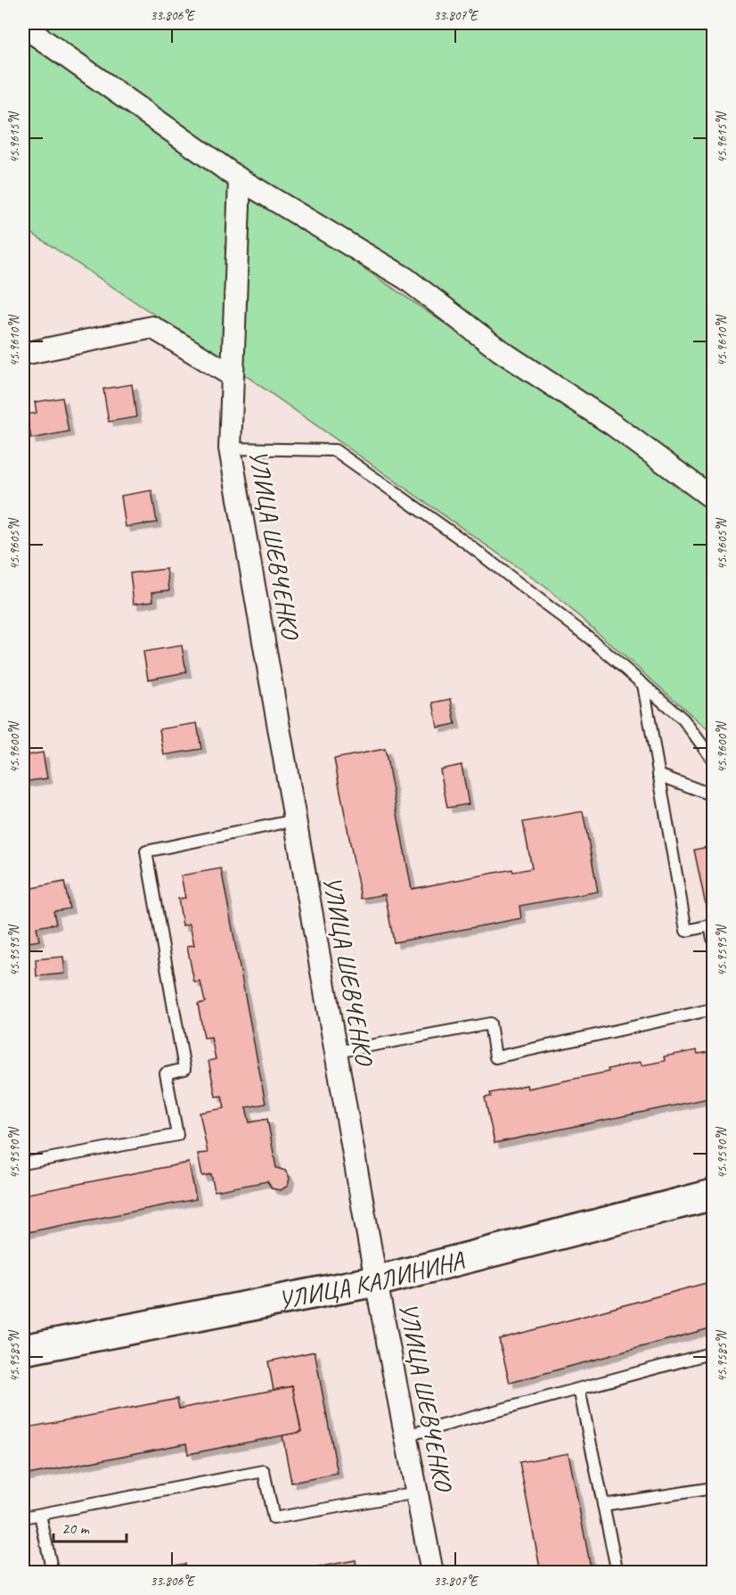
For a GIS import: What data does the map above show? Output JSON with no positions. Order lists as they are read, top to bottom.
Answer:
{
  "streets": {
    "main road": ["УЛИЦА КАЛИНИНА"],
    "street": ["УЛИЦА ШЕВЧЕНКО"]
  },
  "crossings": [
    ["УЛИЦА ШЕВЧЕНКО", "УЛИЦА КАЛИНИНА"]
  ],
  "scale_bar": "20 m",
  "coordinates": [
    "33.806°E",
    "33.807°E",
    "45.9615°N",
    "45.9610°N",
    "45.9605°N",
    "45.9600°N",
    "45.9595°N",
    "45.9590°N",
    "45.9585°N"
  ]
}
